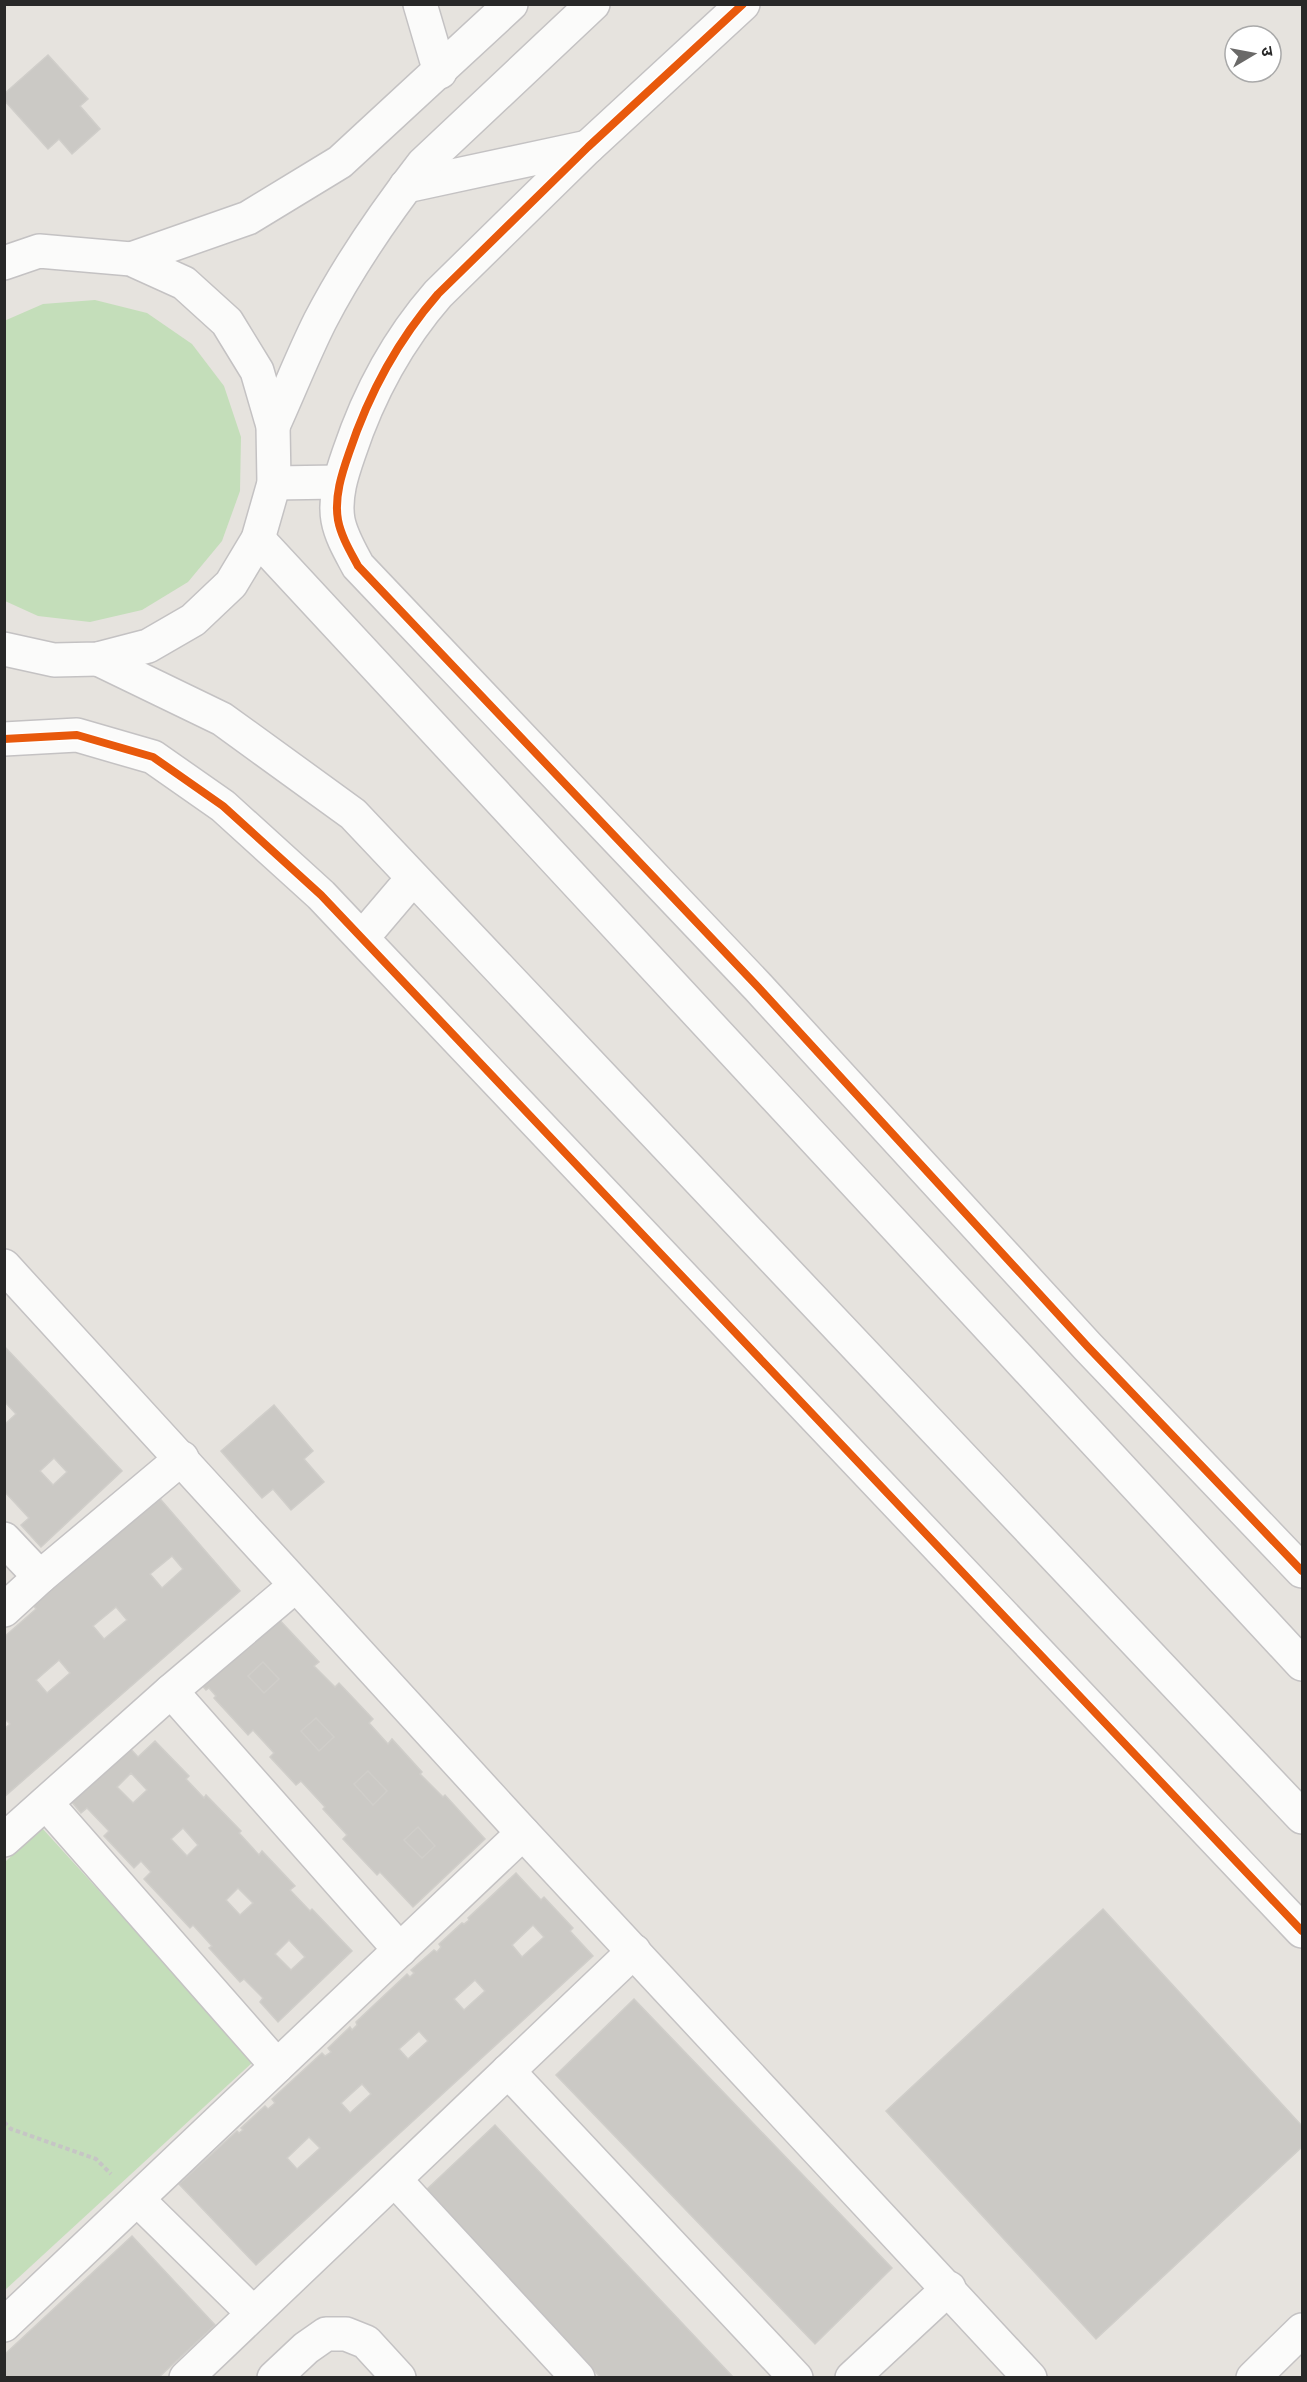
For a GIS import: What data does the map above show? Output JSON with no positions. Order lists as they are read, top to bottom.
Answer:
{
  "north": "right"
}
